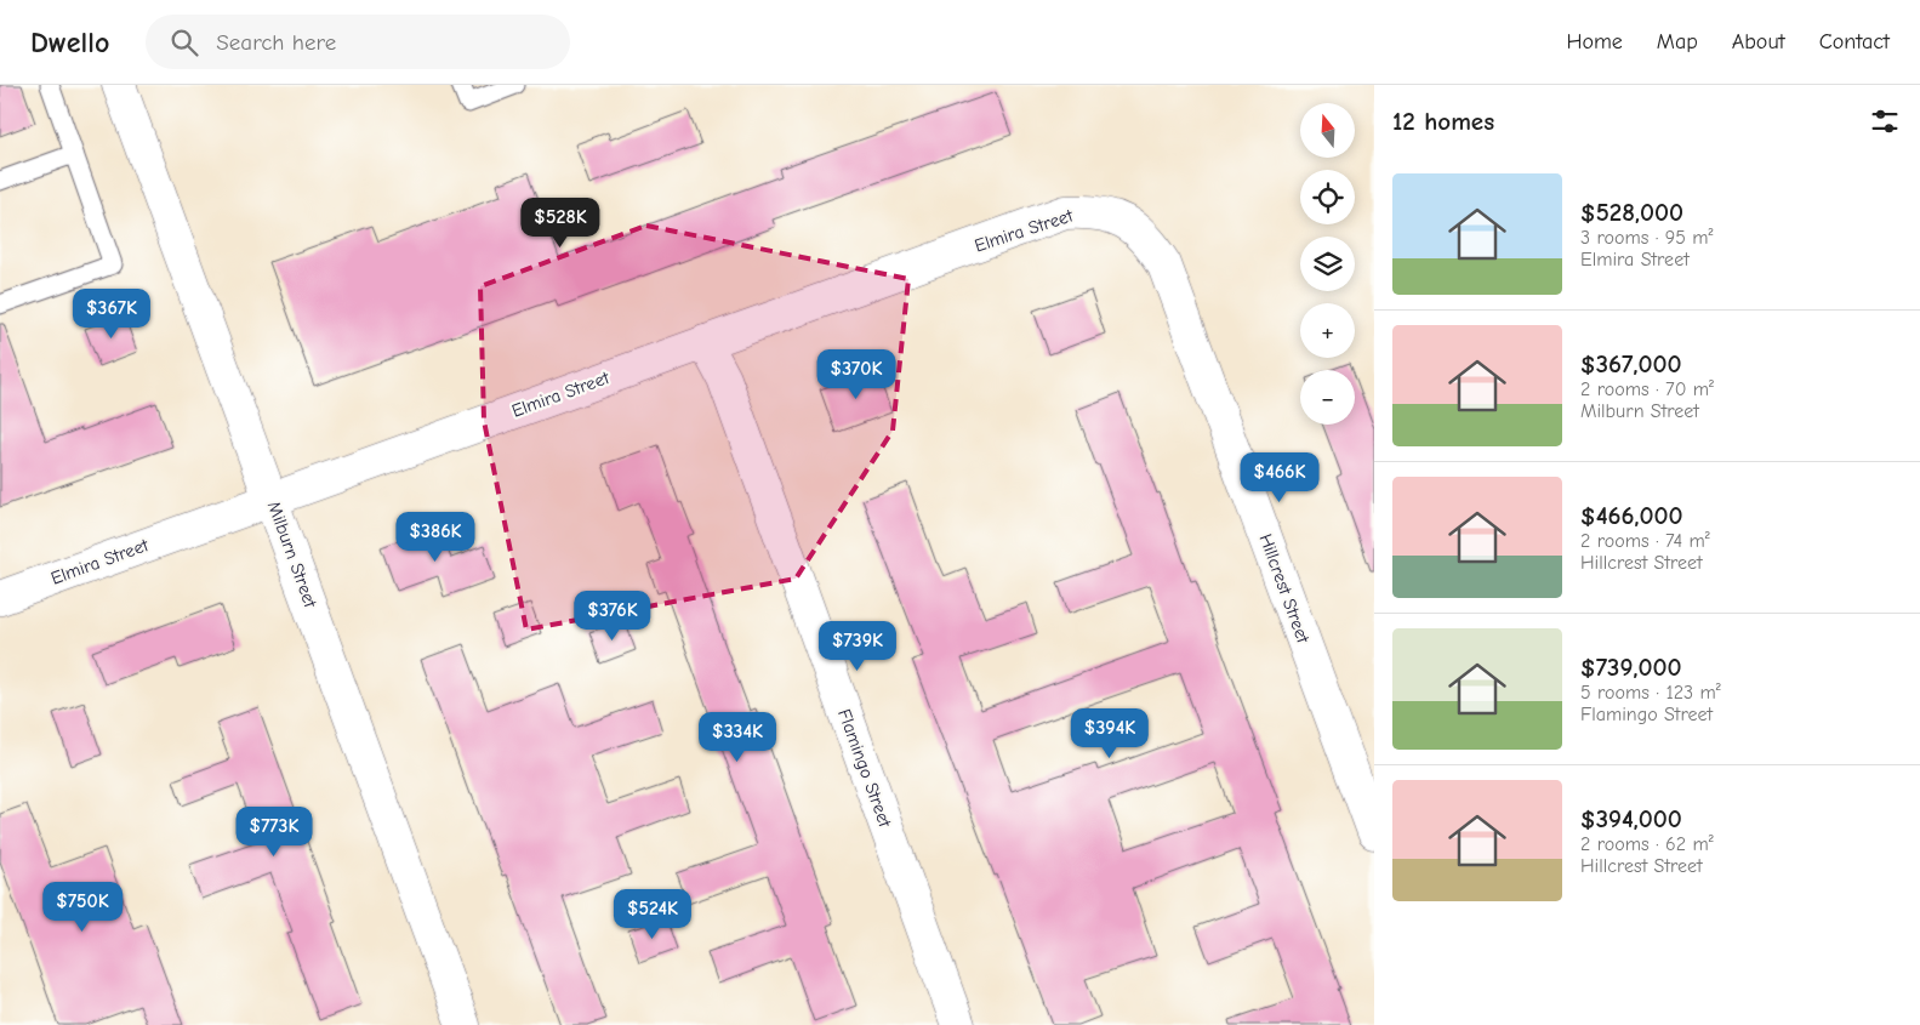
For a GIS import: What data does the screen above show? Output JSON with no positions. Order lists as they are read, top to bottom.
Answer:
{
  "streets": {
    "street": [
      "Elmira Street",
      "Milburn Street",
      "Hillcrest Street",
      "Flamingo Street"
    ]
  },
  "crossings": [
    ["Elmira Street", "Milburn Street"],
    ["Elmira Street", "Hillcrest Street"],
    ["Elmira Street", "Flamingo Street"]
  ],
  "north": "top",
  "page": {
    "header": "Dwello",
    "search": "Search here",
    "nav": [
      "Home",
      "Map",
      "About",
      "Contact"
    ],
    "heading": "12 homes",
    "map_buttons": ["+", "−"],
    "list": [
      {
        "name": "$528,000",
        "note": "3 rooms · 95 m² · Elmira Street"
      },
      {
        "name": "$367,000",
        "note": "2 rooms · 70 m² · Milburn Street"
      },
      {
        "name": "$466,000",
        "note": "2 rooms · 74 m² · Hillcrest Street"
      },
      {
        "name": "$739,000",
        "note": "5 rooms · 123 m² · Flamingo Street"
      },
      {
        "name": "$394,000",
        "note": "2 rooms · 62 m² · Hillcrest Street"
      }
    ],
    "price": [
      "$528K",
      "$367K",
      "$370K",
      "$466K",
      "$386K",
      "$376K",
      "$739K",
      "$394K",
      "$334K",
      "$773K",
      "$750K",
      "$524K"
    ]
  }
}
